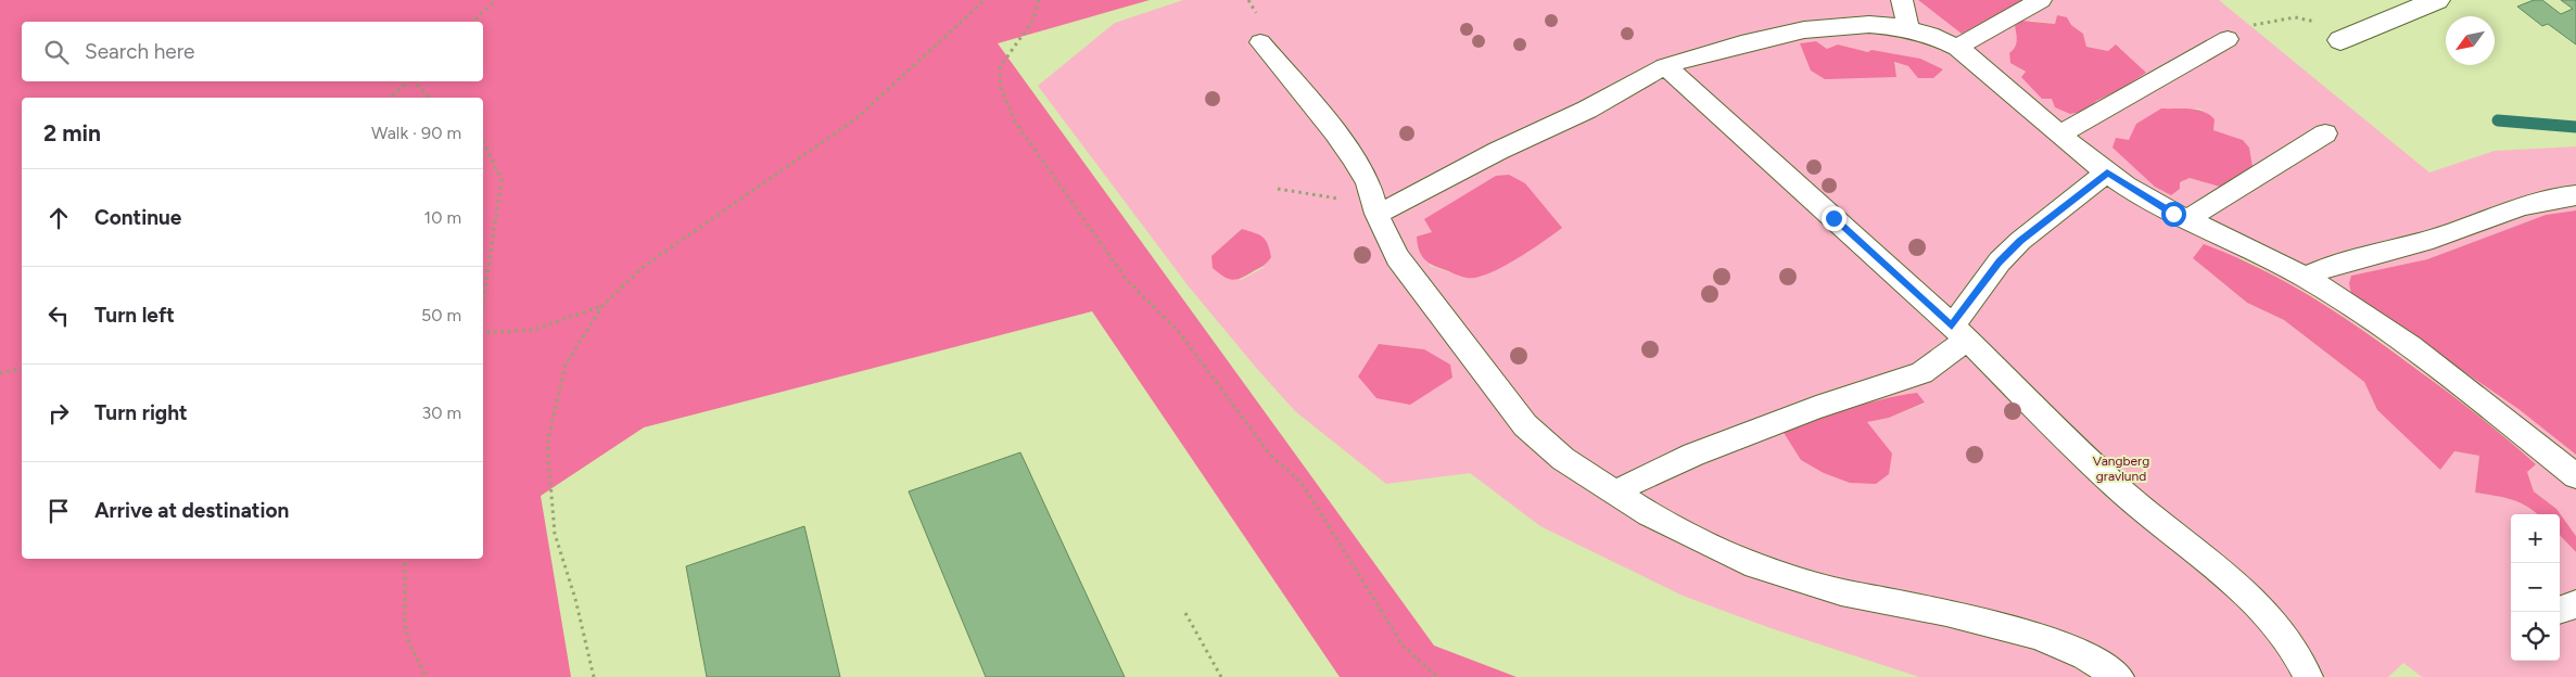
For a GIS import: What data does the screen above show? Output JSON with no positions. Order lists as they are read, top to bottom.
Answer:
{
  "parks": ["Vangberg gravlund"],
  "north": "bottom left",
  "page": {
    "search": "Search here",
    "heading": ["2 min", "Walk · 90 m"],
    "list": [
      ["Continue", "10 m"],
      ["Turn left", "50 m"],
      ["Turn right", "30 m"],
      "Arrive at destination"
    ],
    "map_buttons": ["+", "−"]
  }
}
